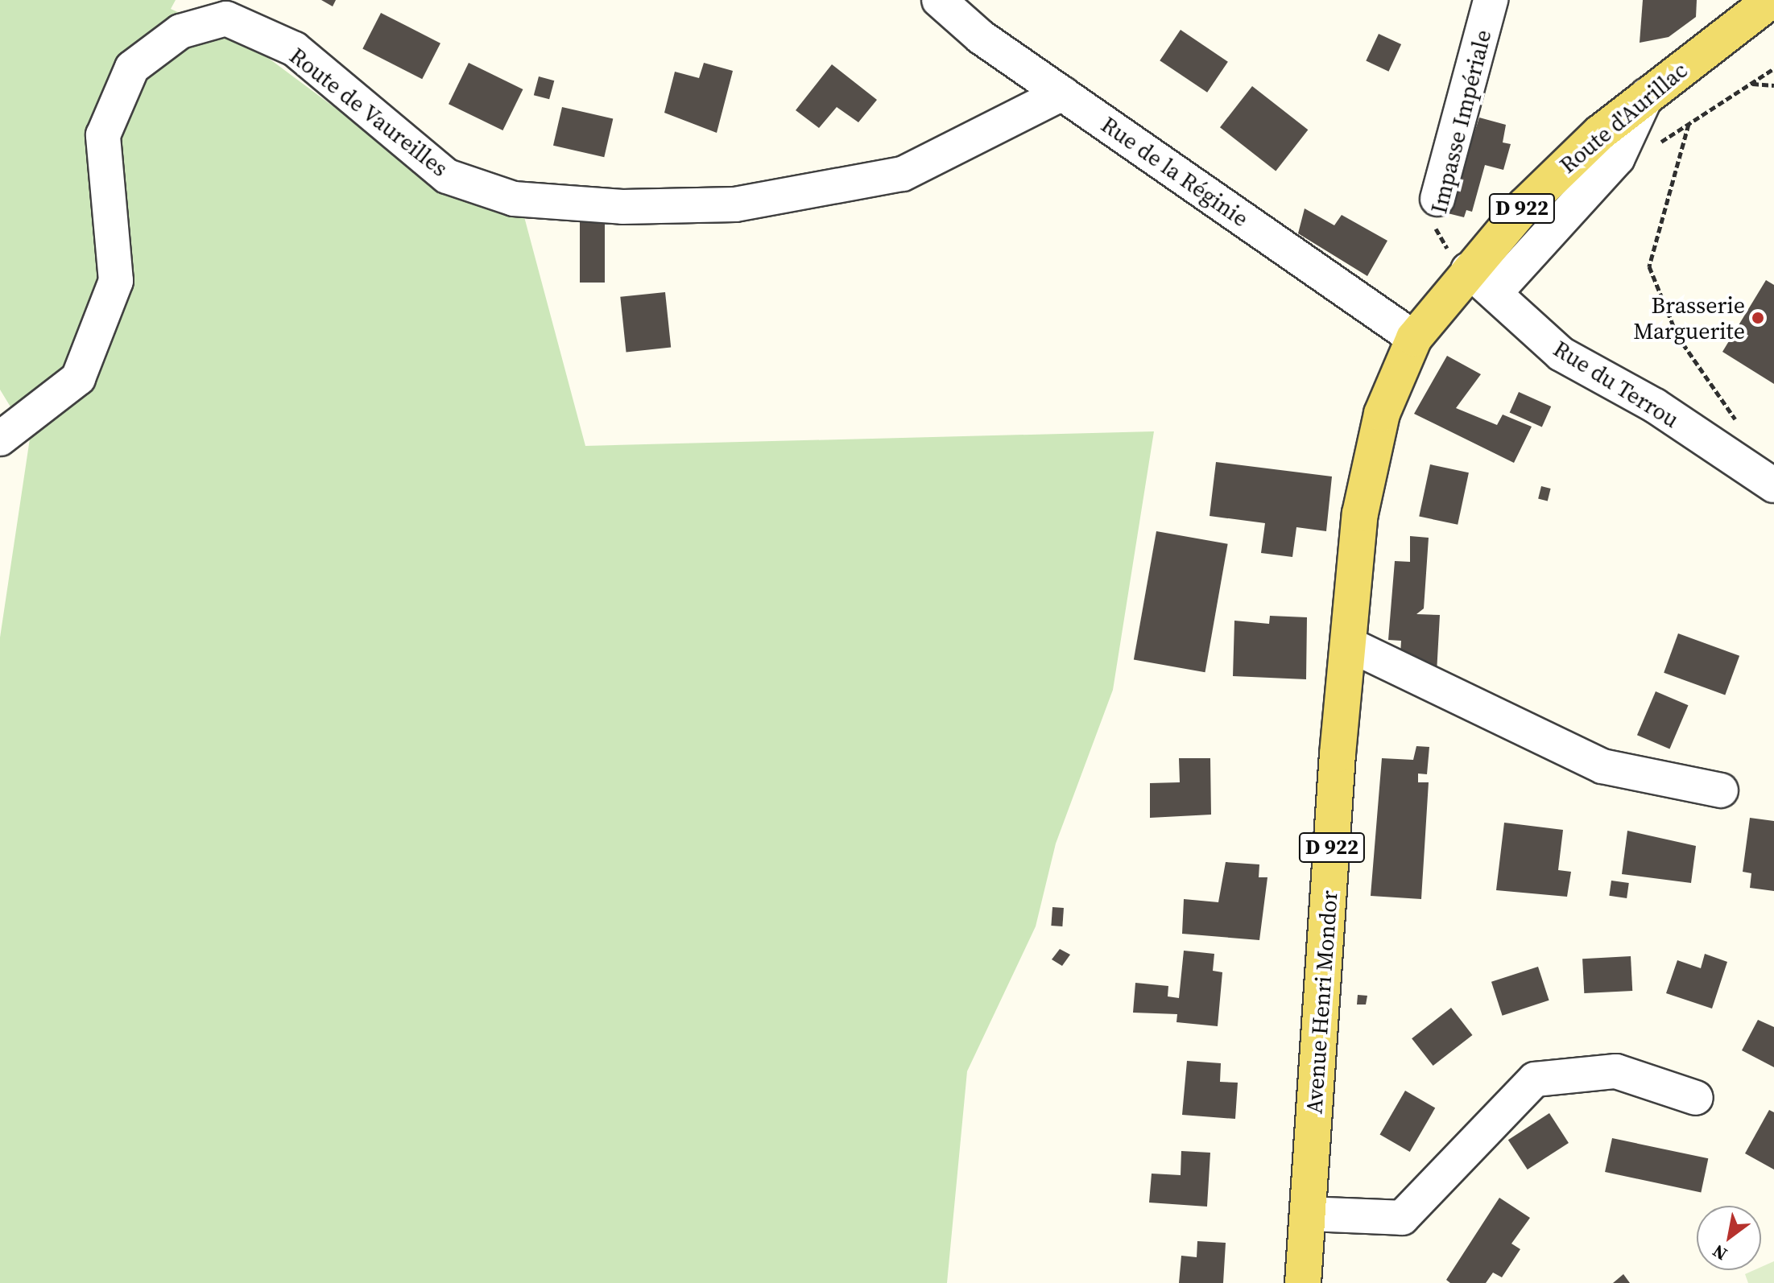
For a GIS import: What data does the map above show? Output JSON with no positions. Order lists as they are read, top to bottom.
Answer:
{
  "streets": {
    "main road": ["Route d'Aurillac", "D 922", "Avenue Henri Mondor"],
    "street": [
      "Route de Vaureilles",
      "Impasse Impériale",
      "Rue de la Réginie",
      "Rue du Terrou"
    ]
  },
  "crossings": [
    ["Route de Vaureilles", "Rue de la Réginie"],
    ["Route d'Aurillac", "Impasse Impériale"],
    ["Route d'Aurillac", "Rue de la Réginie"],
    ["Route d'Aurillac", "Rue du Terrou"],
    ["Route d'Aurillac", "Avenue Henri Mondor"],
    ["Impasse Impériale", "Rue du Terrou"],
    ["Rue de la Réginie", "Avenue Henri Mondor"]
  ],
  "places": ["Brasserie Marguerite"],
  "north": "bottom left"
}
